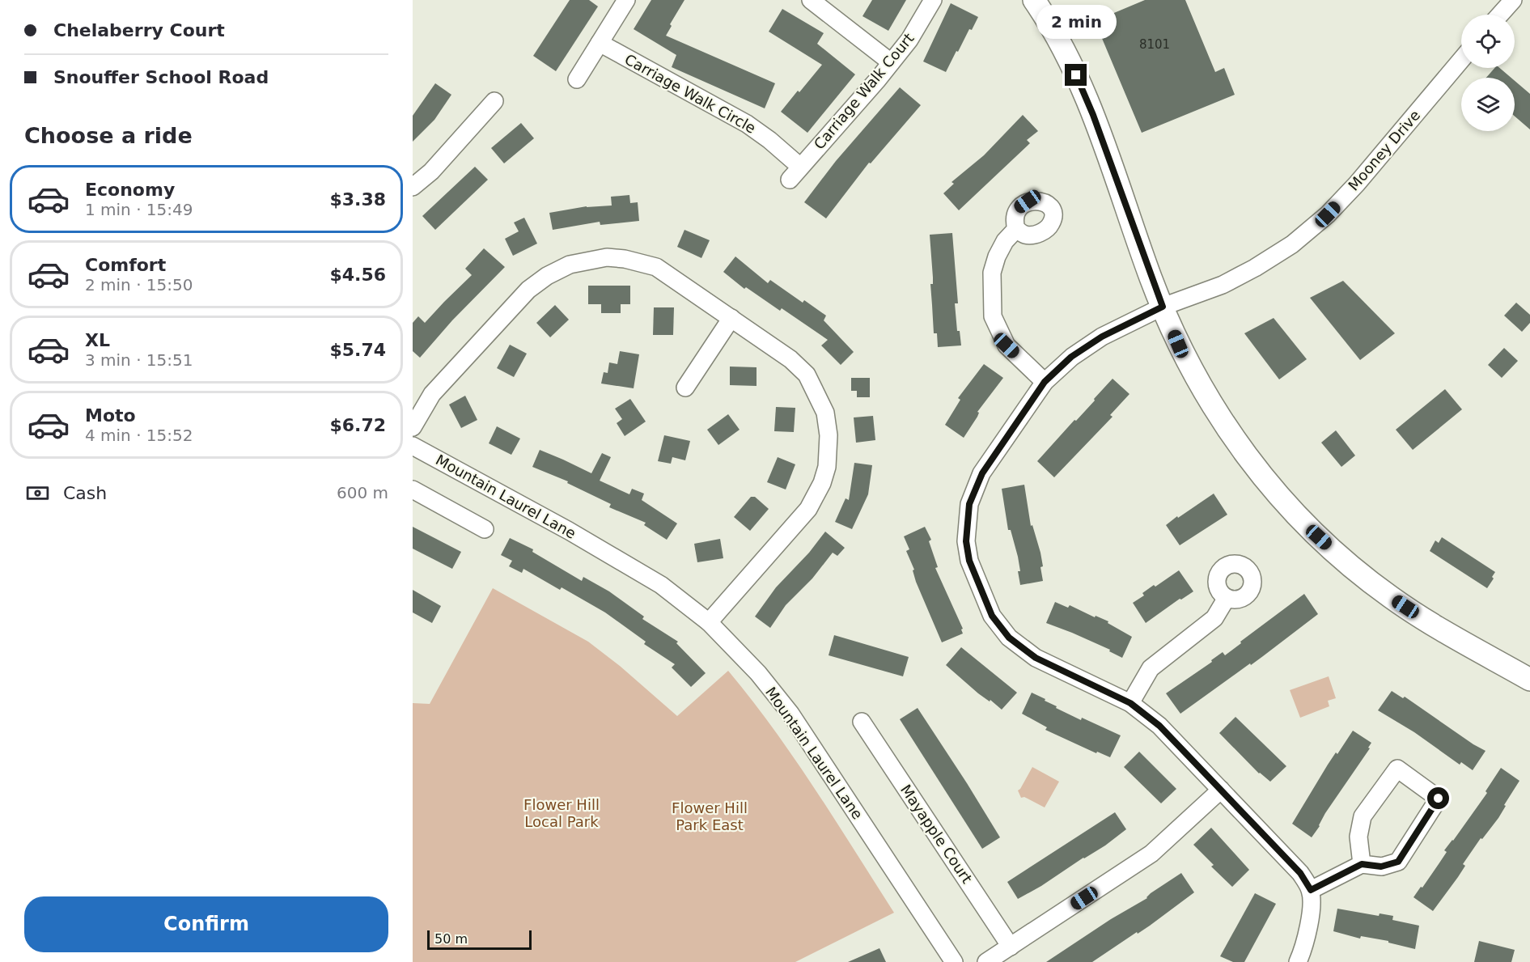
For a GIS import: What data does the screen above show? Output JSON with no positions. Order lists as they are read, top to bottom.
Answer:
{
  "streets": {
    "street": [
      "Carriage Walk Court",
      "Carriage Walk Circle",
      "Mooney Drive",
      "Mountain Laurel Lane",
      "Mayapple Court"
    ]
  },
  "crossings": [
    ["Carriage Walk Court", "Carriage Walk Circle"]
  ],
  "parks": ["Flower Hill Local Park", "Flower Hill Park East"],
  "house_numbers": ["8101"],
  "scale_bar": "50 m",
  "page": {
    "banner": ["Chelaberry Court", "Snouffer School Road"],
    "bubble": "2 min",
    "heading": "Choose a ride",
    "list": [
      {
        "name": "Economy",
        "note": "1 min · 15:49",
        "value": "$3.38"
      },
      {
        "name": "Comfort",
        "note": "2 min · 15:50",
        "value": "$4.56"
      },
      {
        "name": "XL",
        "note": "3 min · 15:51",
        "value": "$5.74"
      },
      {
        "name": "Moto",
        "note": "4 min · 15:52",
        "value": "$6.72"
      }
    ],
    "pay": ["Cash", "600 m"],
    "buttons": "Confirm",
    "scale": "50 m"
  }
}
